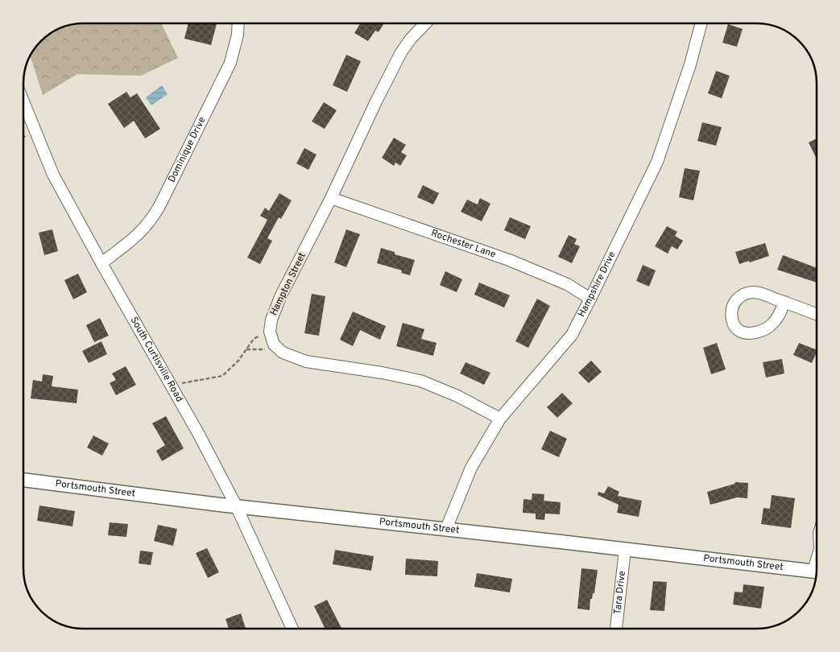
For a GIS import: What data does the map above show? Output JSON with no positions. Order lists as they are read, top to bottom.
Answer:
{
  "streets": {
    "street": [
      "Dominique Drive",
      "Rochester Lane",
      "Hampton Street",
      "Hampshire Drive",
      "South Curtisville Road",
      "Portsmouth Street",
      "Tara Drive"
    ]
  },
  "crossings": [
    ["Dominique Drive", "South Curtisville Road"],
    ["Rochester Lane", "Hampton Street"],
    ["Rochester Lane", "Hampshire Drive"],
    ["Hampshire Drive", "Portsmouth Street"],
    ["South Curtisville Road", "Portsmouth Street"],
    ["Portsmouth Street", "Tara Drive"]
  ]
}
